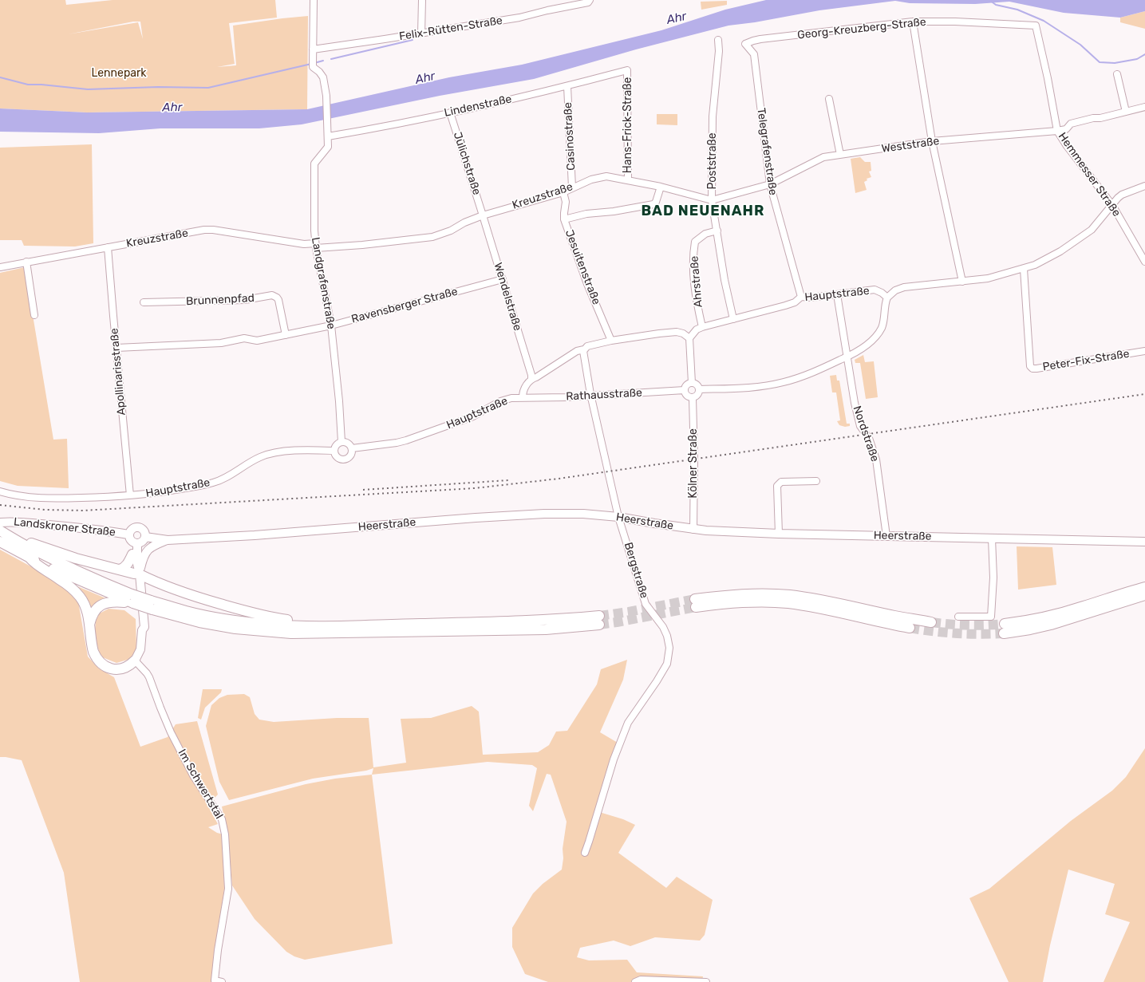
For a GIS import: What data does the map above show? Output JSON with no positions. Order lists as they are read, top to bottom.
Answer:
{
  "streets": {
    "main road": ["Heerstraße", "Landskroner Straße"],
    "street": [
      "Felix-Rütten-Straße",
      "Georg-Kreuzberg-Straße",
      "Lindenstraße",
      "Hans-Frick-Straße",
      "Casinostraße",
      "Weststraße",
      "Telegrafenstraße",
      "Poststraße",
      "Jülichstraße",
      "Hemmesser Straße",
      "Kreuzstraße",
      "Jesuitenstraße",
      "Ahrstraße",
      "Landgrafenstraße",
      "Hauptstraße",
      "Wendelstraße",
      "Brunnenpfad",
      "Ravensberger Straße",
      "Peter-Fix-Straße",
      "Apollinarisstraße",
      "Rathausstraße",
      "Nordstraße",
      "Kölner Straße",
      "Bergstraße",
      "Im Schwertstal"
    ]
  },
  "crossings": [
    ["Felix-Rütten-Straße", "Landgrafenstraße"],
    ["Georg-Kreuzberg-Straße", "Telegrafenstraße"],
    ["Georg-Kreuzberg-Straße", "Hemmesser Straße"],
    ["Lindenstraße", "Hans-Frick-Straße"],
    ["Lindenstraße", "Casinostraße"],
    ["Lindenstraße", "Jülichstraße"],
    ["Lindenstraße", "Landgrafenstraße"],
    ["Hans-Frick-Straße", "Kreuzstraße"],
    ["Casinostraße", "Kreuzstraße"],
    ["Weststraße", "Telegrafenstraße"],
    ["Weststraße", "Hemmesser Straße"],
    ["Telegrafenstraße", "Hauptstraße"],
    ["Poststraße", "Kreuzstraße"],
    ["Poststraße", "Ahrstraße"],
    ["Poststraße", "Hauptstraße"],
    ["Jülichstraße", "Kreuzstraße"],
    ["Jülichstraße", "Wendelstraße"],
    ["Kreuzstraße", "Jesuitenstraße"],
    ["Kreuzstraße", "Landgrafenstraße"],
    ["Kreuzstraße", "Wendelstraße"],
    ["Kreuzstraße", "Apollinarisstraße"],
    ["Ahrstraße", "Hauptstraße"],
    ["Landgrafenstraße", "Hauptstraße"],
    ["Landgrafenstraße", "Ravensberger Straße"],
    ["Hauptstraße", "Wendelstraße"],
    ["Hauptstraße", "Apollinarisstraße"],
    ["Hauptstraße", "Rathausstraße"],
    ["Hauptstraße", "Nordstraße"],
    ["Wendelstraße", "Ravensberger Straße"],
    ["Brunnenpfad", "Ravensberger Straße"],
    ["Ravensberger Straße", "Apollinarisstraße"],
    ["Rathausstraße", "Kölner Straße"],
    ["Rathausstraße", "Bergstraße"],
    ["Nordstraße", "Heerstraße"],
    ["Kölner Straße", "Heerstraße"],
    ["Heerstraße", "Landskroner Straße"],
    ["Heerstraße", "Bergstraße"]
  ],
  "districts": ["BAD NEUENAHR"],
  "water": ["Ahr"],
  "parks": ["Lennepark"]
}
